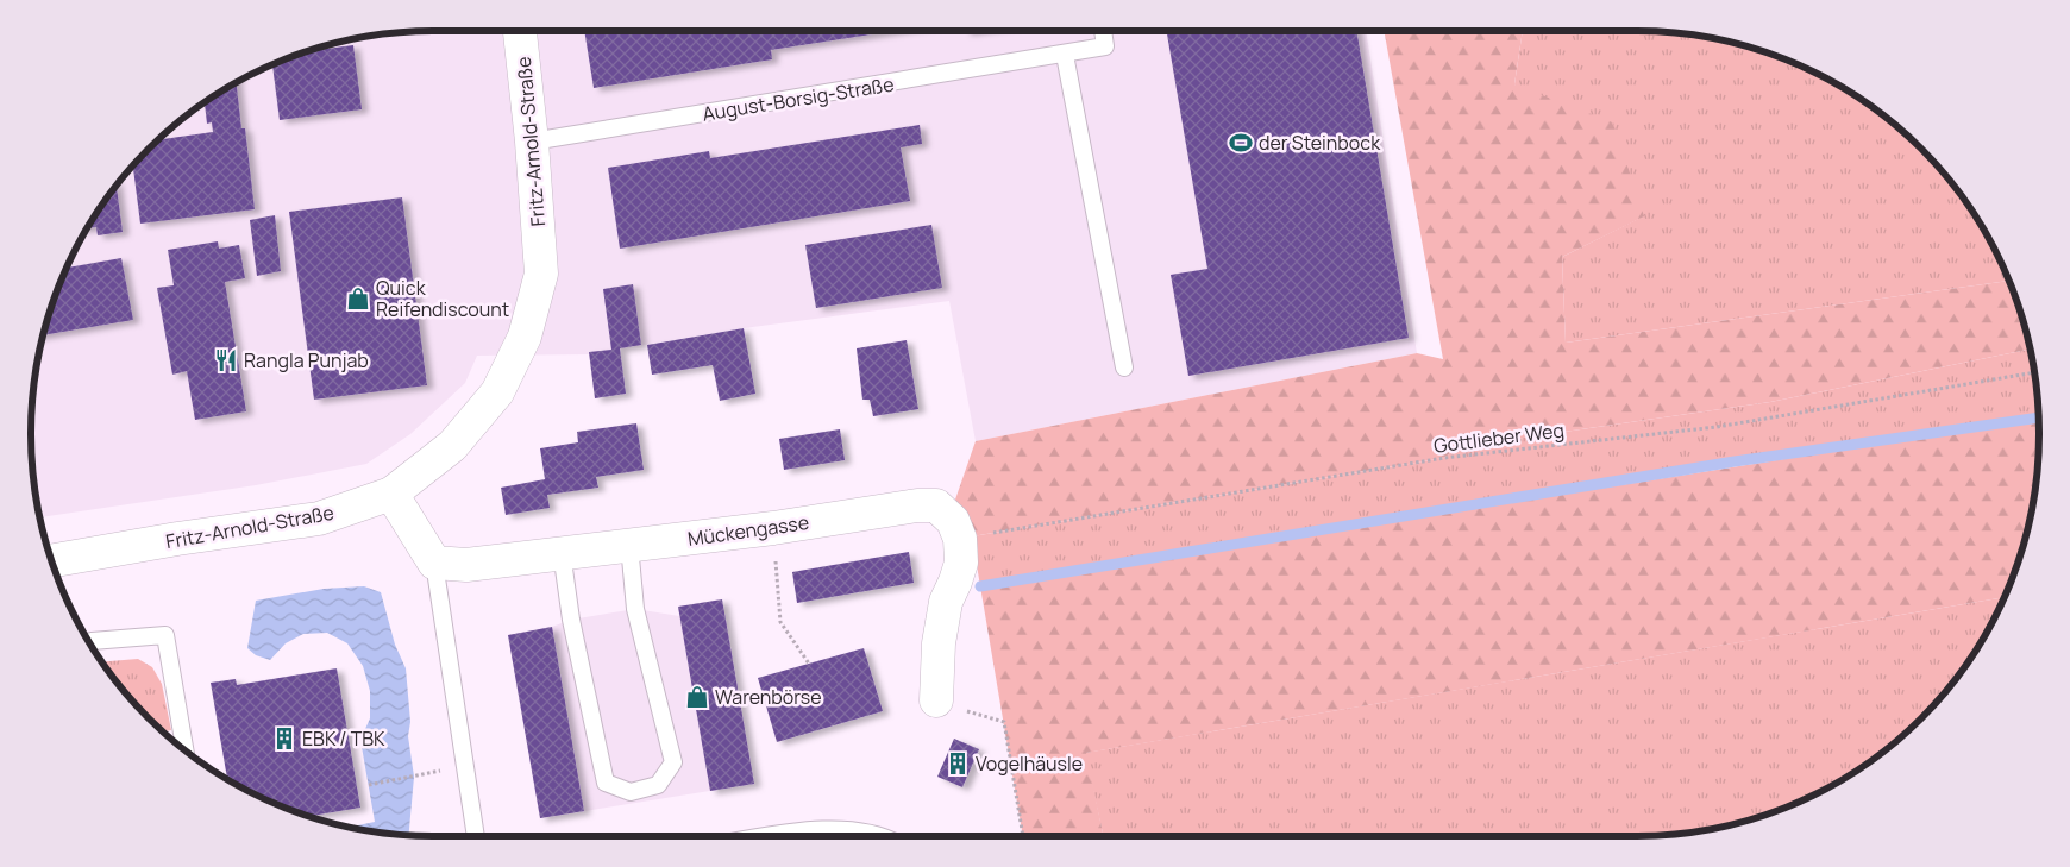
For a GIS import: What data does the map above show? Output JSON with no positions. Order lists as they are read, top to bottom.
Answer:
{
  "streets": {
    "street": ["Fritz-Arnold-Straße", "Mückengasse"],
    "lane": ["August-Borsig-Straße"],
    "path": ["Gottlieber Weg"]
  },
  "crossings": [
    ["August-Borsig-Straße", "Fritz-Arnold-Straße"],
    ["Gottlieber Weg", "Mückengasse"]
  ],
  "places": {
    "sports": ["der Steinbock"],
    "shop": ["Quick Reifendiscount", "Warenbörse"],
    "restaurant": ["Rangla Punjab"],
    "building": ["EBK / TBK", "Vogelhäusle"]
  }
}
